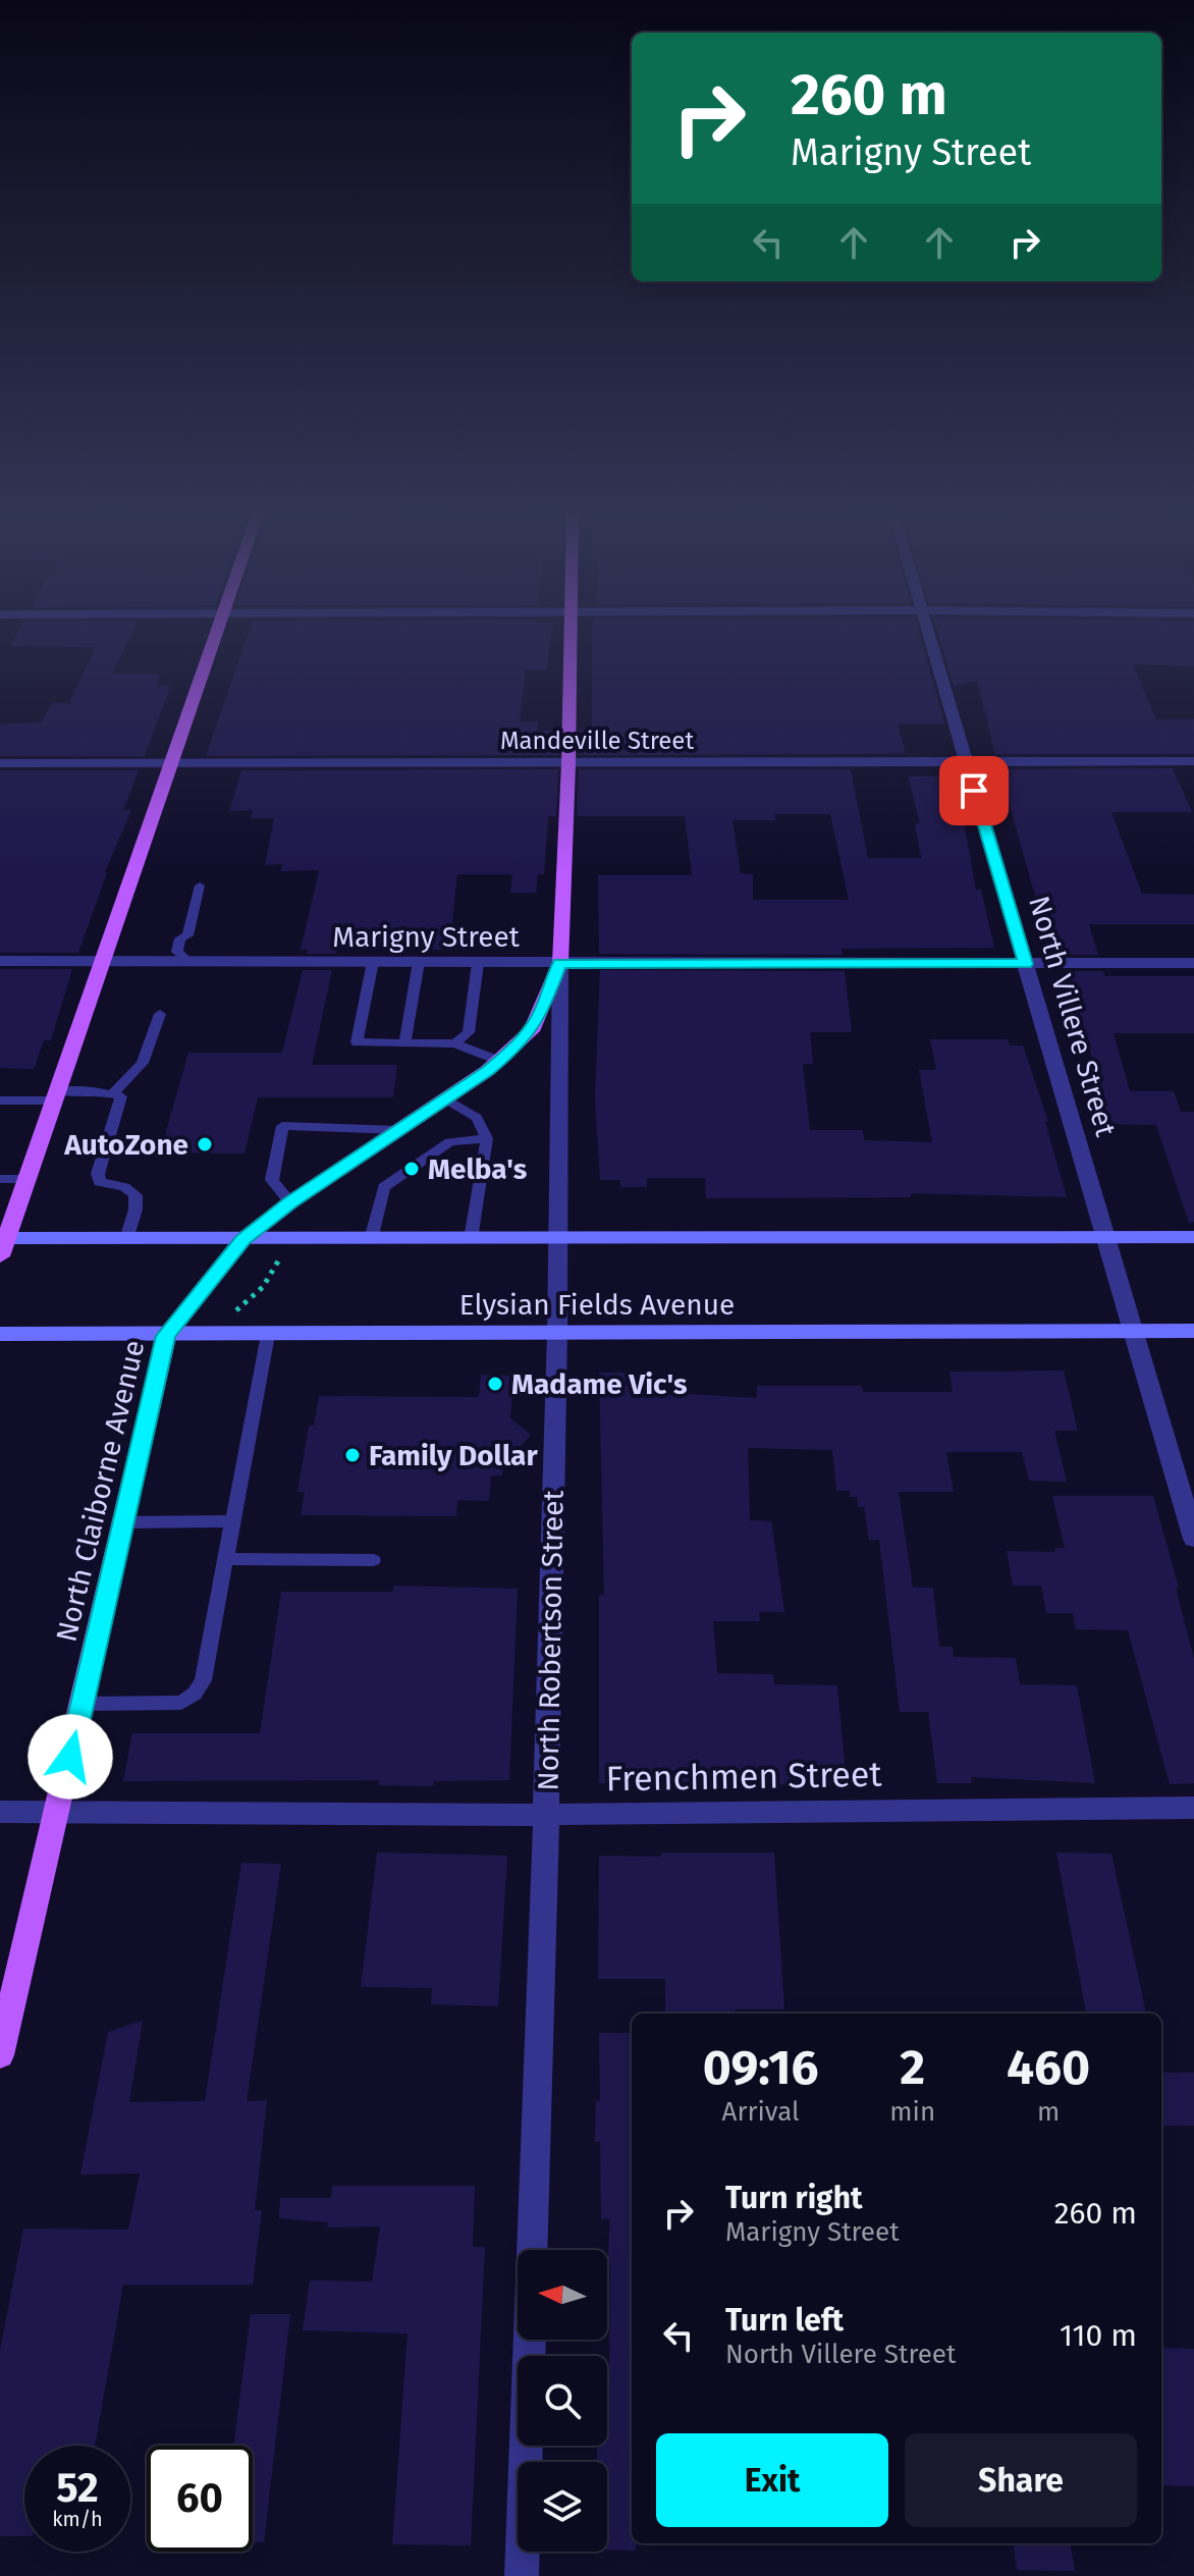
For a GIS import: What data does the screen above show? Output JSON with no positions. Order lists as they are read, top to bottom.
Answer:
{
  "streets": {
    "main road": ["Elysian Fields Avenue", "North Claiborne Avenue", "North Robertson Street"],
    "street": [
      "Mandeville Street",
      "Marigny Street",
      "North Villere Street",
      "Frenchmen Street"
    ]
  },
  "crossings": [
    ["Mandeville Street", "North Villere Street"],
    ["Mandeville Street", "North Robertson Street"],
    ["Marigny Street", "North Villere Street"],
    ["Marigny Street", "North Claiborne Avenue"],
    ["Marigny Street", "North Robertson Street"],
    ["North Villere Street", "Elysian Fields Avenue"],
    ["Elysian Fields Avenue", "North Claiborne Avenue"],
    ["Elysian Fields Avenue", "North Robertson Street"],
    ["North Claiborne Avenue", "North Robertson Street"],
    ["North Claiborne Avenue", "Frenchmen Street"],
    ["North Robertson Street", "Frenchmen Street"]
  ],
  "places": [
    "AutoZone",
    "Melba's",
    "Madame Vic's",
    "Family Dollar"
  ],
  "north": "left",
  "page": {
    "turn": ["260 m", "Marigny Street"],
    "eta": [
      "09:16",
      "Arrival",
      "2",
      "min",
      "460",
      "m"
    ],
    "list": [
      {
        "name": "Turn right",
        "note": "Marigny Street",
        "value": "260 m"
      },
      {
        "name": "Turn left",
        "note": "North Villere Street",
        "value": "110 m"
      }
    ],
    "buttons": ["Exit", "Share"],
    "speed": "52 km/h",
    "limit": "60"
  }
}
